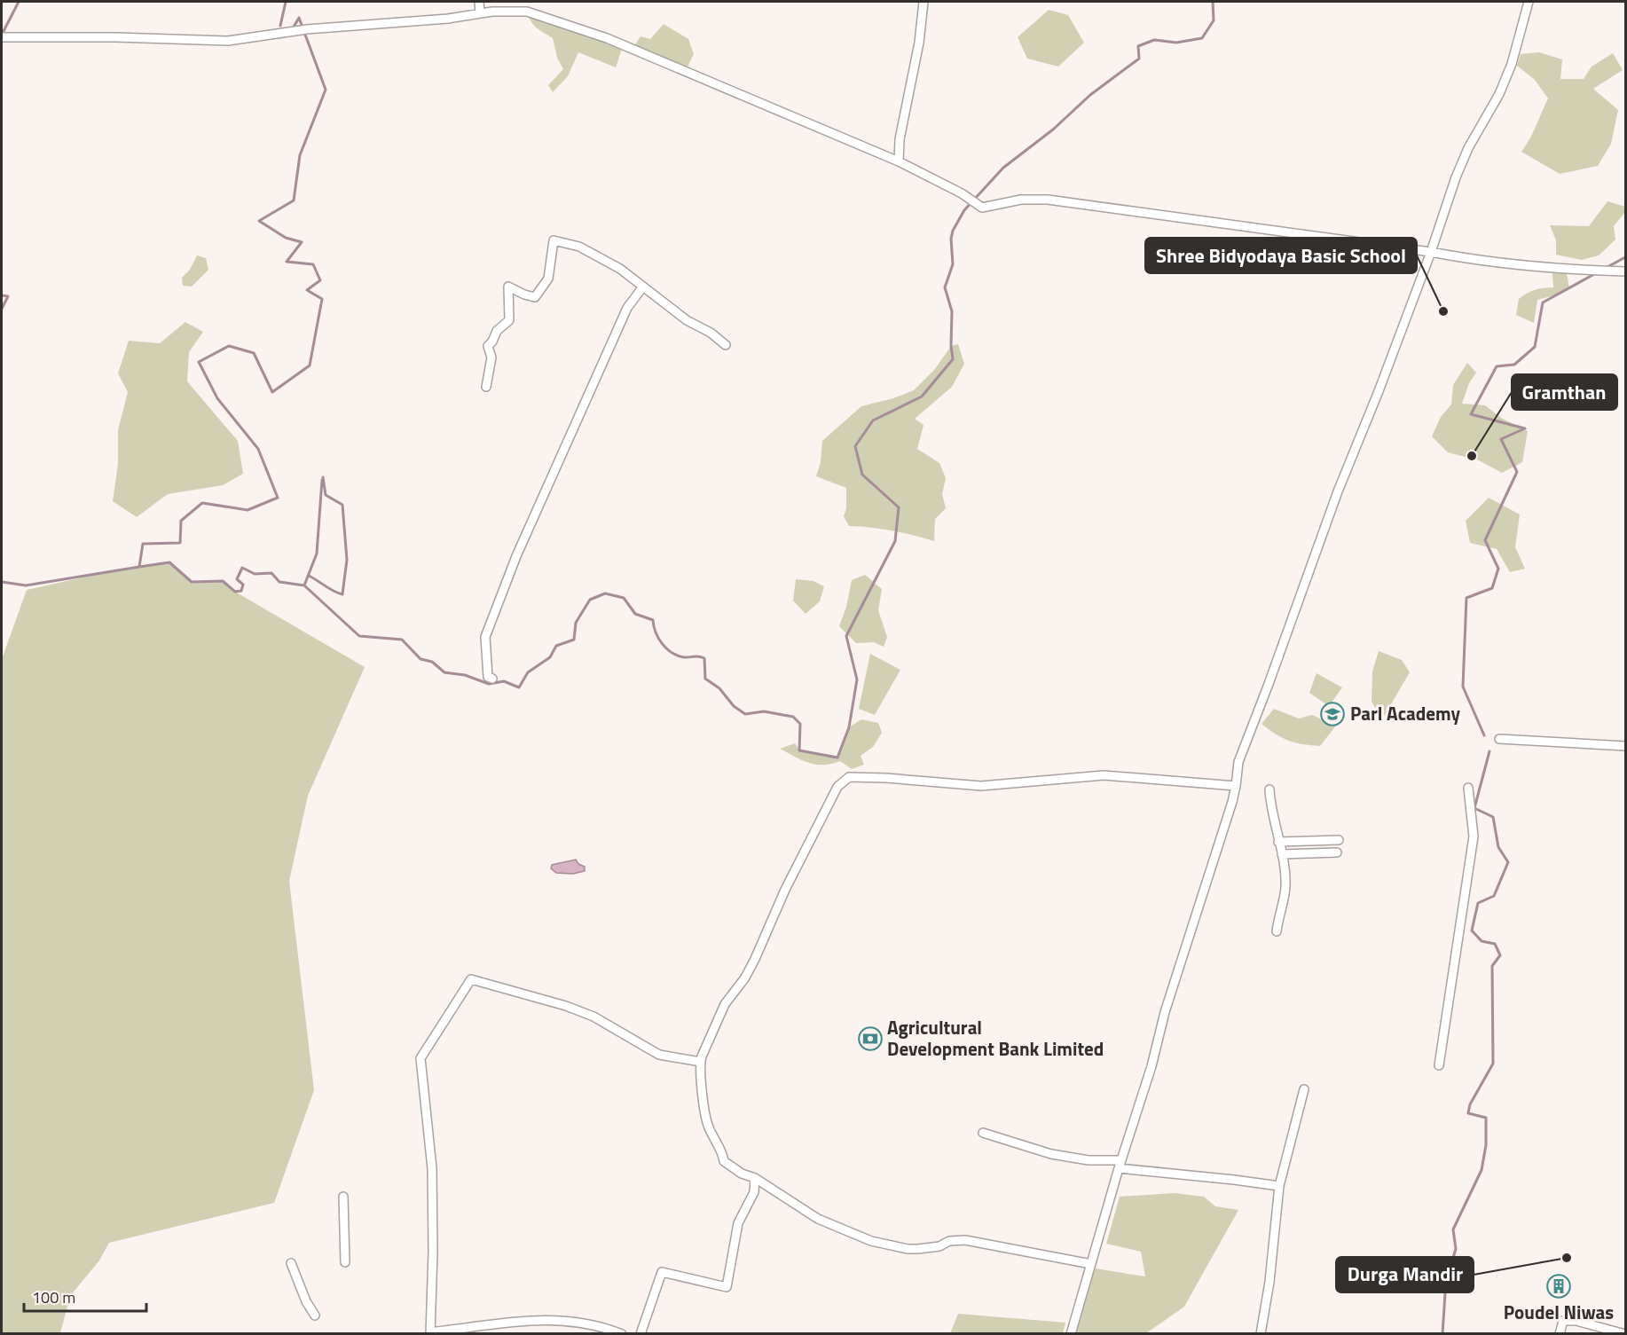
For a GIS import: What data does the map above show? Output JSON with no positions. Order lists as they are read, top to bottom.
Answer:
{
  "places": {
    "other": ["Shree Bidyodaya Basic School", "Gramthan", "Durga Mandir"],
    "school or university": ["Parl Academy"],
    "bank": ["Agricultural Development Bank Limited"],
    "building": ["Poudel Niwas"]
  },
  "scale_bar": "100 m"
}
